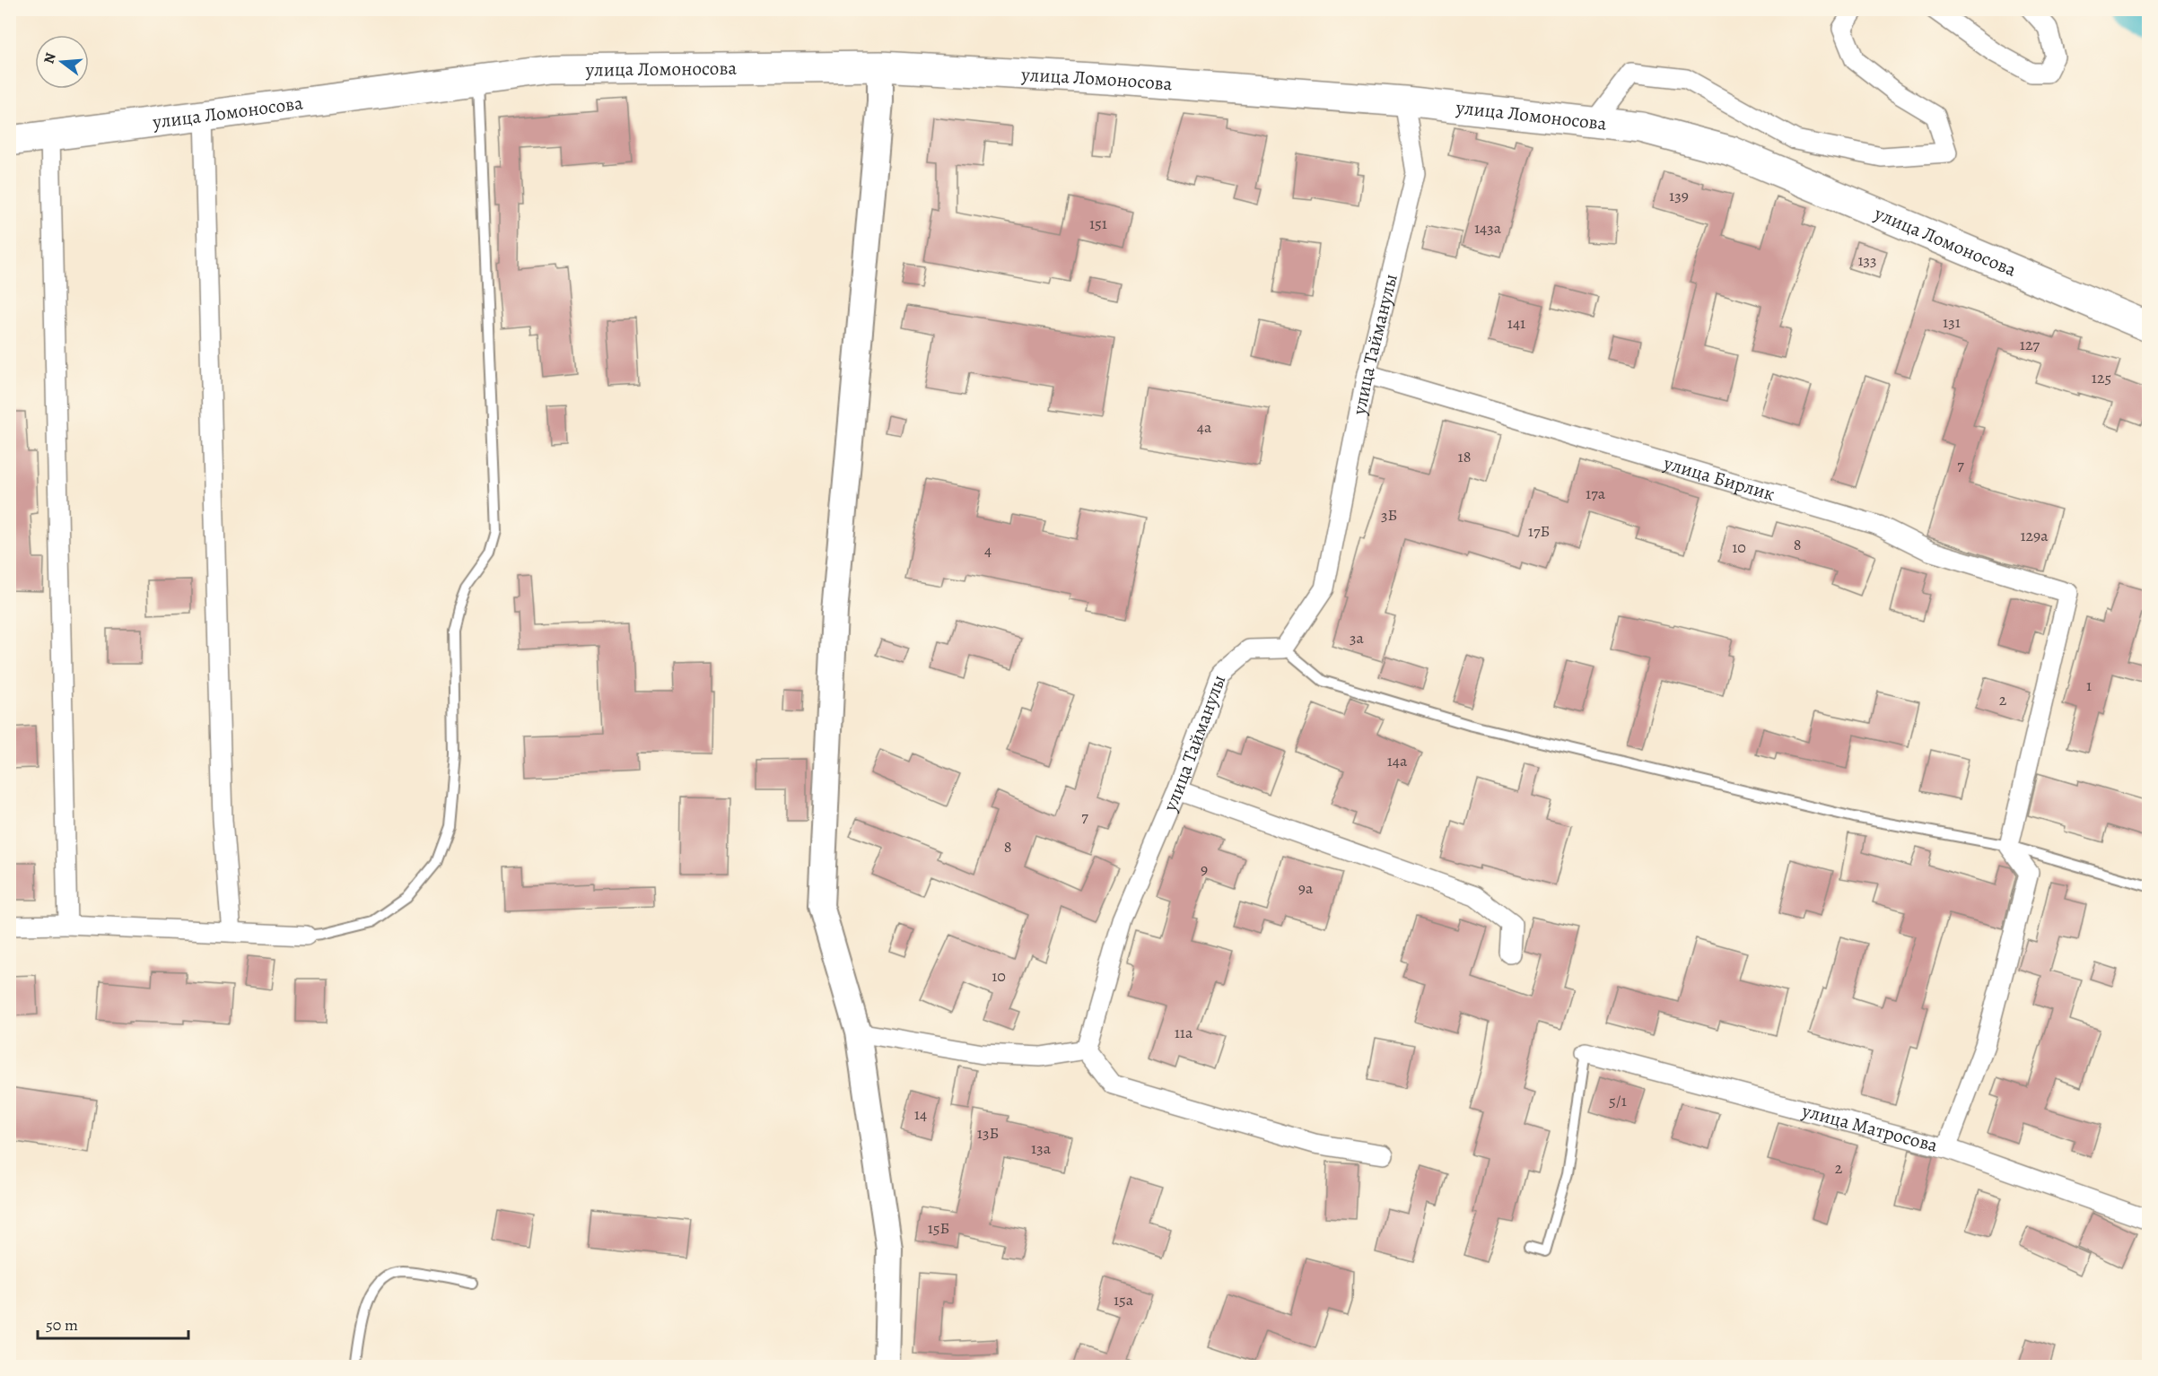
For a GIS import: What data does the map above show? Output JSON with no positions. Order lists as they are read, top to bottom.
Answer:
{
  "streets": {
    "main road": ["улица Ломоносова"],
    "street": ["улица Тайманулы", "улица Бирлик", "улица Матросова"]
  },
  "crossings": [
    ["улица Ломоносова", "улица Тайманулы"],
    ["улица Тайманулы", "улица Бирлик"]
  ],
  "house_numbers": [
    "139",
    "151",
    "143а",
    "133",
    "131",
    "141",
    "127",
    "125",
    "4а",
    "18",
    "7",
    "17а",
    "3Б",
    "17Б",
    "129а",
    "8",
    "10",
    "4",
    "3а",
    "1",
    "2",
    "14а",
    "7",
    "8",
    "9",
    "9а",
    "10",
    "11а",
    "5/1",
    "14",
    "13Б",
    "13а",
    "2",
    "15Б",
    "15а"
  ],
  "scale_bar": "50 m",
  "north": "left"
}
